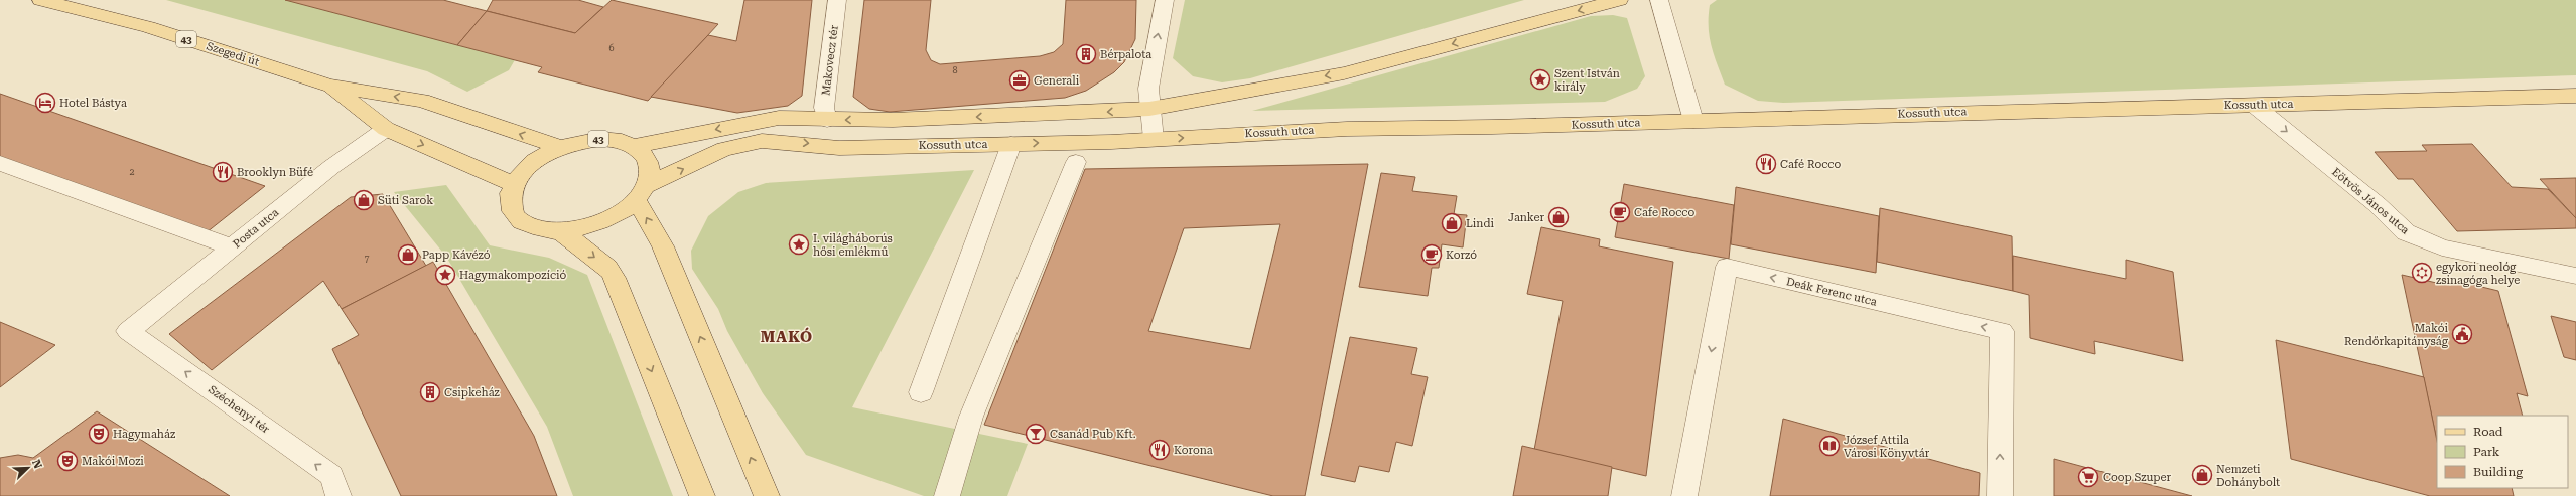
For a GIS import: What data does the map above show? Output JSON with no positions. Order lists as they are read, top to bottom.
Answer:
{
  "streets": {
    "main road": ["43", "Szegedi út", "Kossuth utca"],
    "street": [
      "Makovecz tér",
      "Eötvös János utca",
      "Posta utca",
      "Deák Ferenc utca",
      "Széchenyi tér"
    ]
  },
  "crossings": [
    ["43", "Szegedi út"],
    ["43", "Kossuth utca"],
    ["43", "Posta utca"],
    ["Kossuth utca", "Eötvös János utca"],
    ["Posta utca", "Széchenyi tér"]
  ],
  "one_way": ["Eötvös János utca", "Széchenyi tér"],
  "districts": ["MAKÓ"],
  "places": {
    "building": ["Bérpalota", "Csipkeház"],
    "place": ["Szent István király", "I. világháborús hősi emlékmű", "Hagymakompozíció"],
    "office": ["Generali"],
    "hotel": ["Hotel Bástya"],
    "restaurant": ["Café Rocco", "Brooklyn Büfé", "Korona"],
    "shop": [
      "Süti Sarok",
      "Janker",
      "Lindi",
      "Papp Kávézó",
      "Nemzeti Dohánybolt"
    ],
    "cafe": ["Cafe Rocco", "Korzó"],
    "synagogue": ["egykori neológ zsinagóga helye"],
    "public building": ["Makói Rendőrkapitányság"],
    "theatre": ["Hagymaház", "Makói Mozi"],
    "bar": ["Csanád Pub Kft."],
    "library": ["József Attila Városi Könyvtár"],
    "supermarket": ["Coop Szuper"]
  },
  "house_numbers": [
    "6",
    "8",
    "2",
    "7"
  ],
  "legend": ["Road", "Park", "Building"],
  "north": "top right"
}
